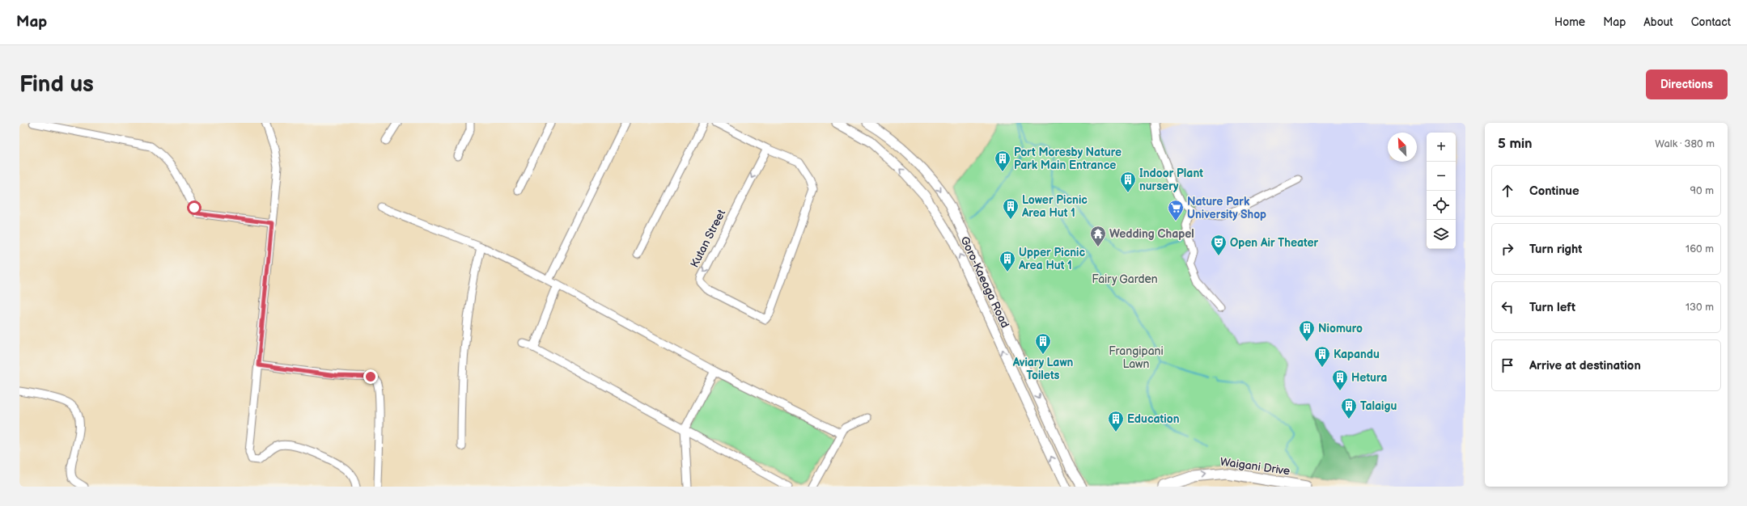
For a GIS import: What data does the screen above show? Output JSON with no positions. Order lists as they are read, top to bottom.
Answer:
{
  "streets": {
    "highway": ["Waigani Drive"],
    "main road": ["Goro-Kaeaga Road"],
    "street": ["Kutan Street"]
  },
  "one_way": ["Waigani Drive"],
  "parks": ["Fairy Garden", "Frangipani Lawn"],
  "places": {
    "building": [
      "Port Moresby Nature Park Main Entrance",
      "Indoor Plant nursery",
      "Lower Picnic Area Hut 1",
      "Upper Picnic Area Hut 1",
      "Niomuro",
      "Aviary Lawn Toilets",
      "Kapandu",
      "Hetura",
      "Talaigu",
      "Education"
    ],
    "supermarket": ["Nature Park University Shop"],
    "temple": ["Wedding Chapel"],
    "theatre": ["Open Air Theater"]
  },
  "north": "top left",
  "page": {
    "header": "Map",
    "nav": [
      "Home",
      "Map",
      "About",
      "Contact"
    ],
    "buttons": "Directions",
    "title": "Find us",
    "heading": ["5 min", "Walk · 380 m"],
    "map_buttons": ["+", "−"],
    "list": [
      ["Continue", "90 m"],
      ["Turn right", "160 m"],
      ["Turn left", "130 m"],
      "Arrive at destination"
    ]
  }
}
